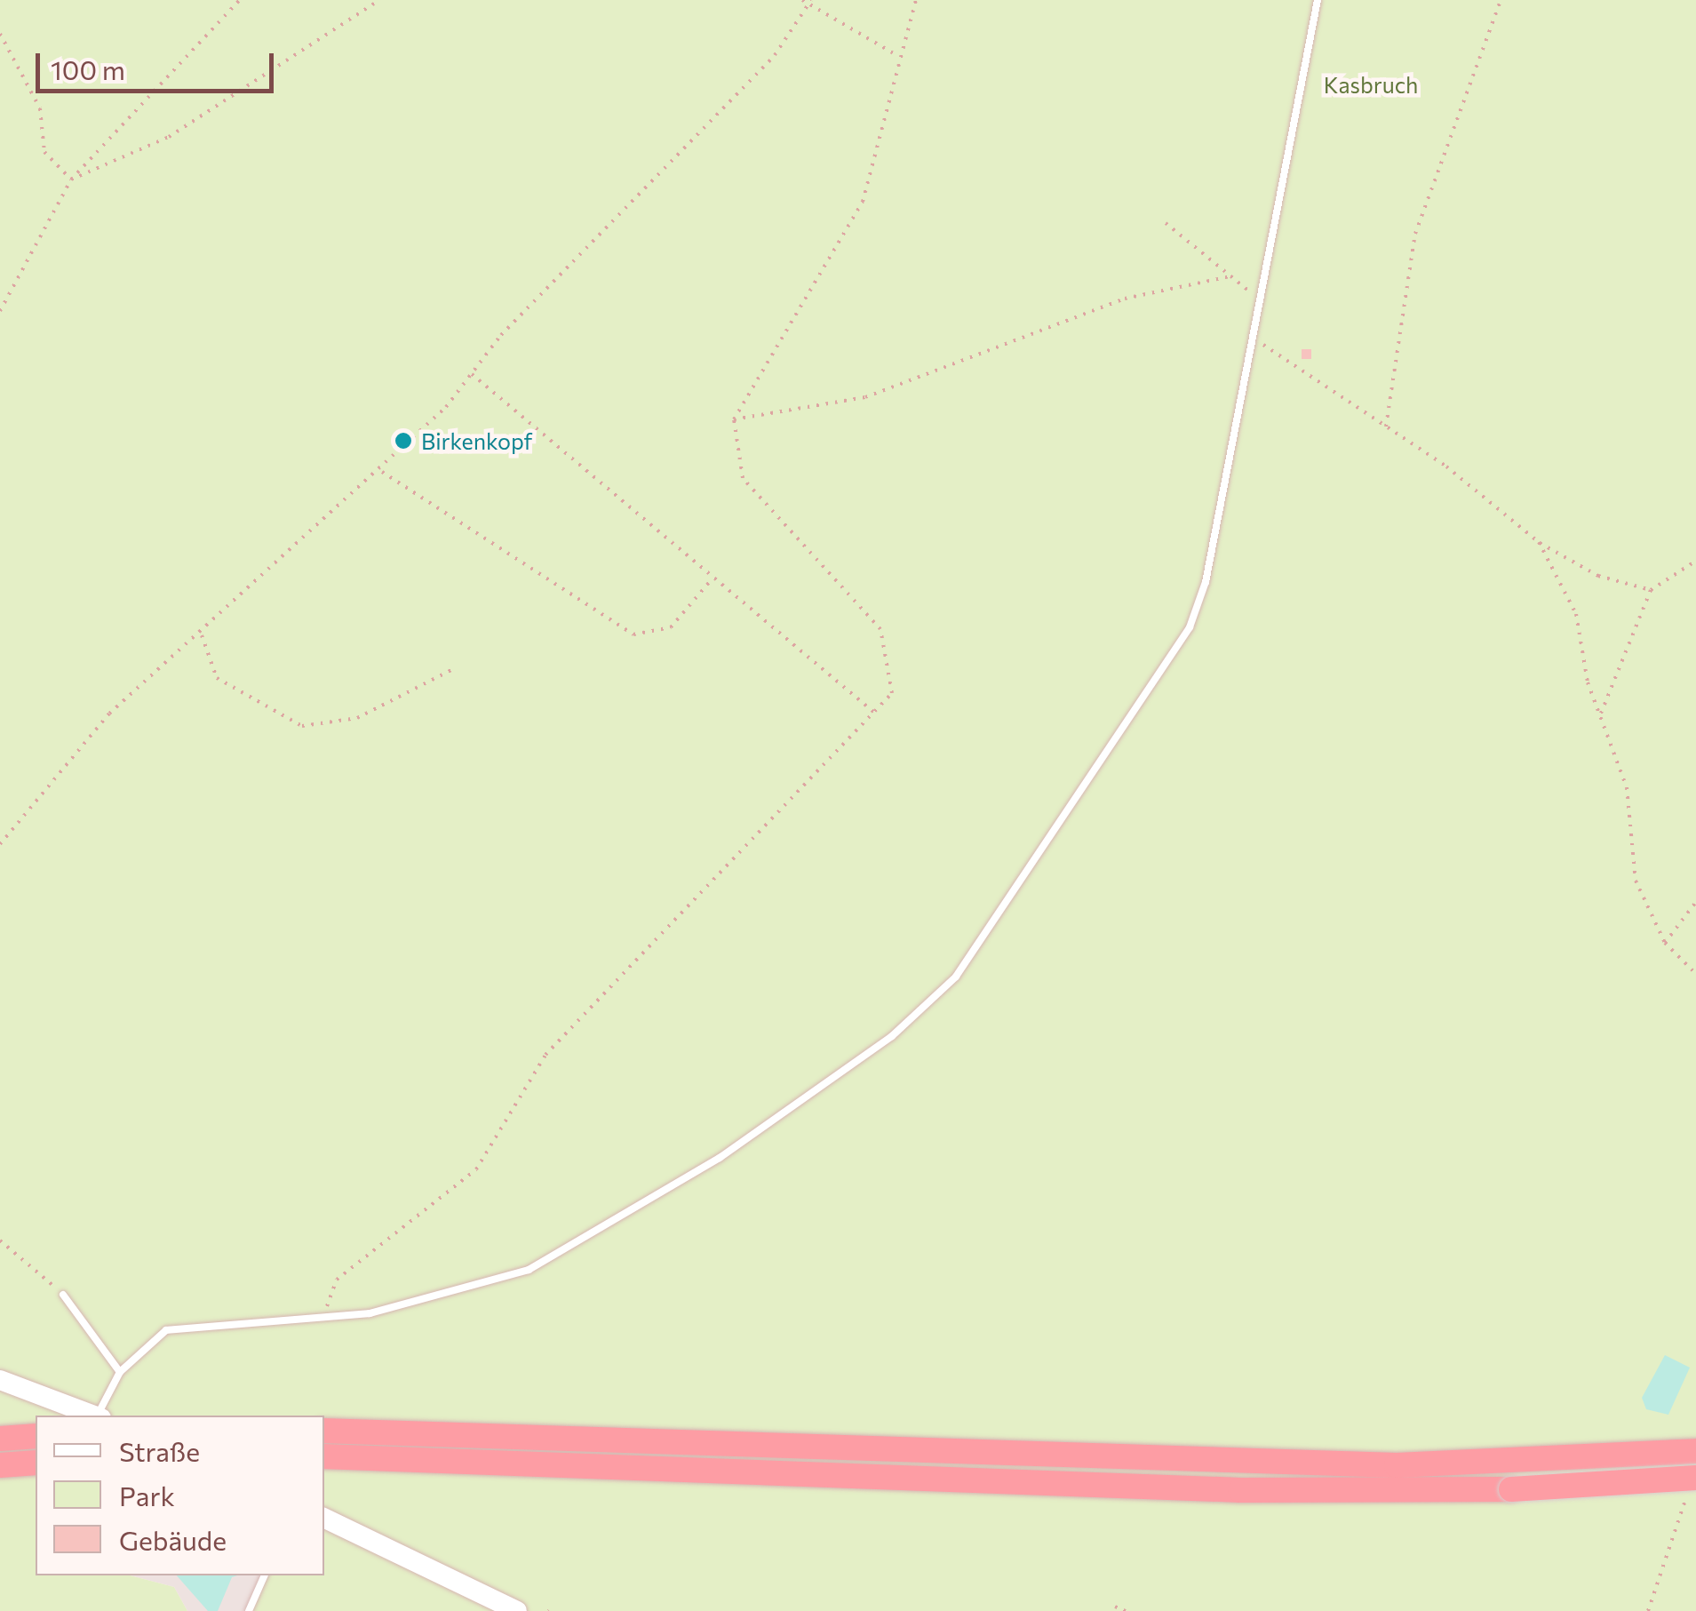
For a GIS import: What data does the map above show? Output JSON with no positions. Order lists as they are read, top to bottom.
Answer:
{
  "parks": ["Kasbruch"],
  "places": ["Birkenkopf"],
  "legend": ["Straße", "Park", "Gebäude"],
  "scale_bar": "100 m"
}
